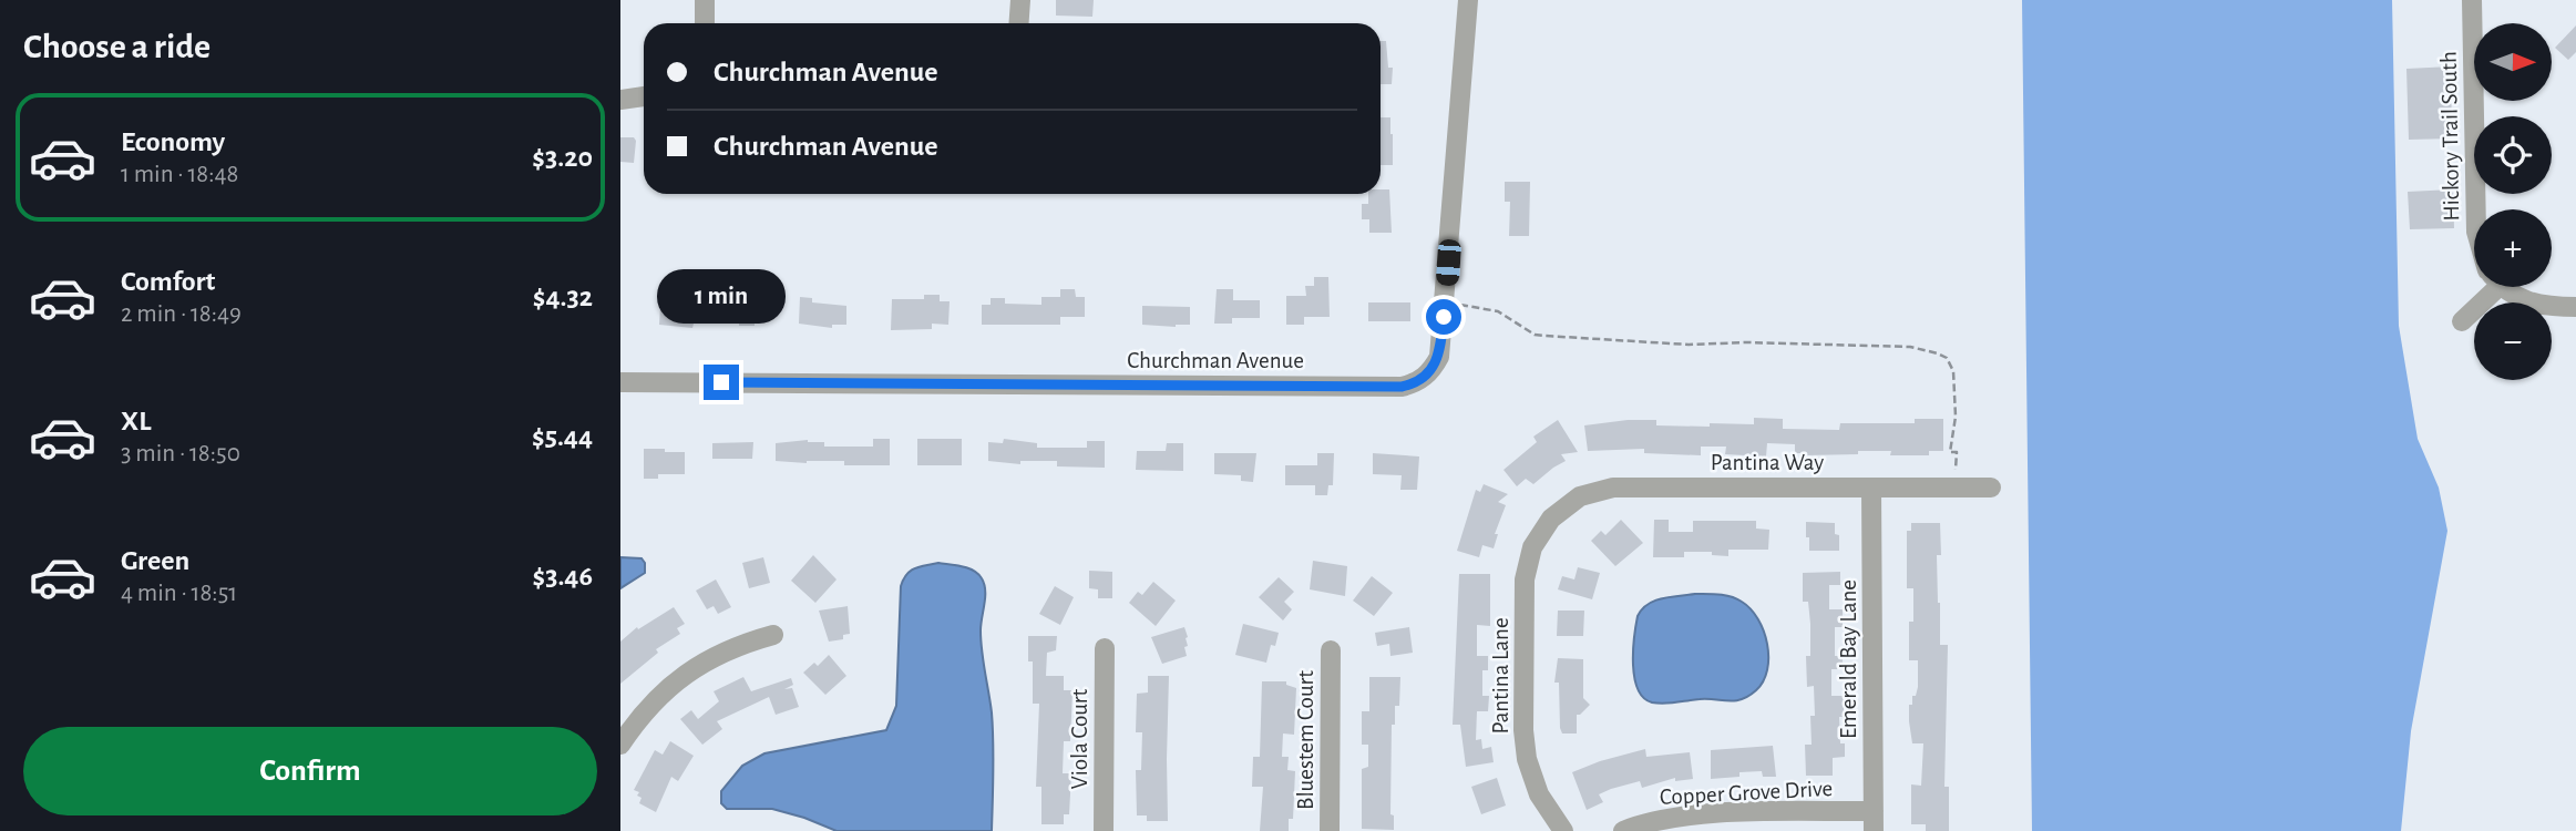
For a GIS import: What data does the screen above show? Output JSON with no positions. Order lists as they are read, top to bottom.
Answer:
{
  "streets": {
    "street": [
      "Hickory Trail South",
      "Churchman Avenue",
      "Pantina Way",
      "Emerald Bay Lane",
      "Pantina Lane",
      "Viola Court",
      "Bluestem Court",
      "Copper Grove Drive"
    ]
  },
  "crossings": [
    ["Pantina Way", "Emerald Bay Lane"],
    ["Pantina Way", "Pantina Lane"],
    ["Emerald Bay Lane", "Copper Grove Drive"]
  ],
  "north": "right",
  "page": {
    "heading": "Choose a ride",
    "map_buttons": ["+", "−"],
    "banner": ["Churchman Avenue", "Churchman Avenue"],
    "list": [
      {
        "name": "Economy",
        "note": "1 min · 18:48",
        "value": "$3.20"
      },
      {
        "name": "Comfort",
        "note": "2 min · 18:49",
        "value": "$4.32"
      },
      {
        "name": "XL",
        "note": "3 min · 18:50",
        "value": "$5.44"
      },
      {
        "name": "Green",
        "note": "4 min · 18:51",
        "value": "$3.46"
      }
    ],
    "bubble": "1 min",
    "buttons": "Confirm"
  }
}
